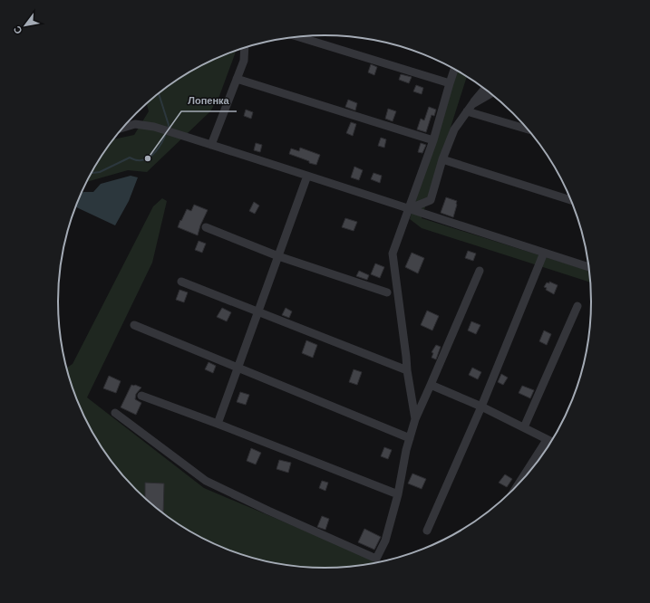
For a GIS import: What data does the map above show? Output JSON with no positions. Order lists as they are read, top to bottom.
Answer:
{
  "places": ["Лопенка"],
  "north": "bottom left"
}
